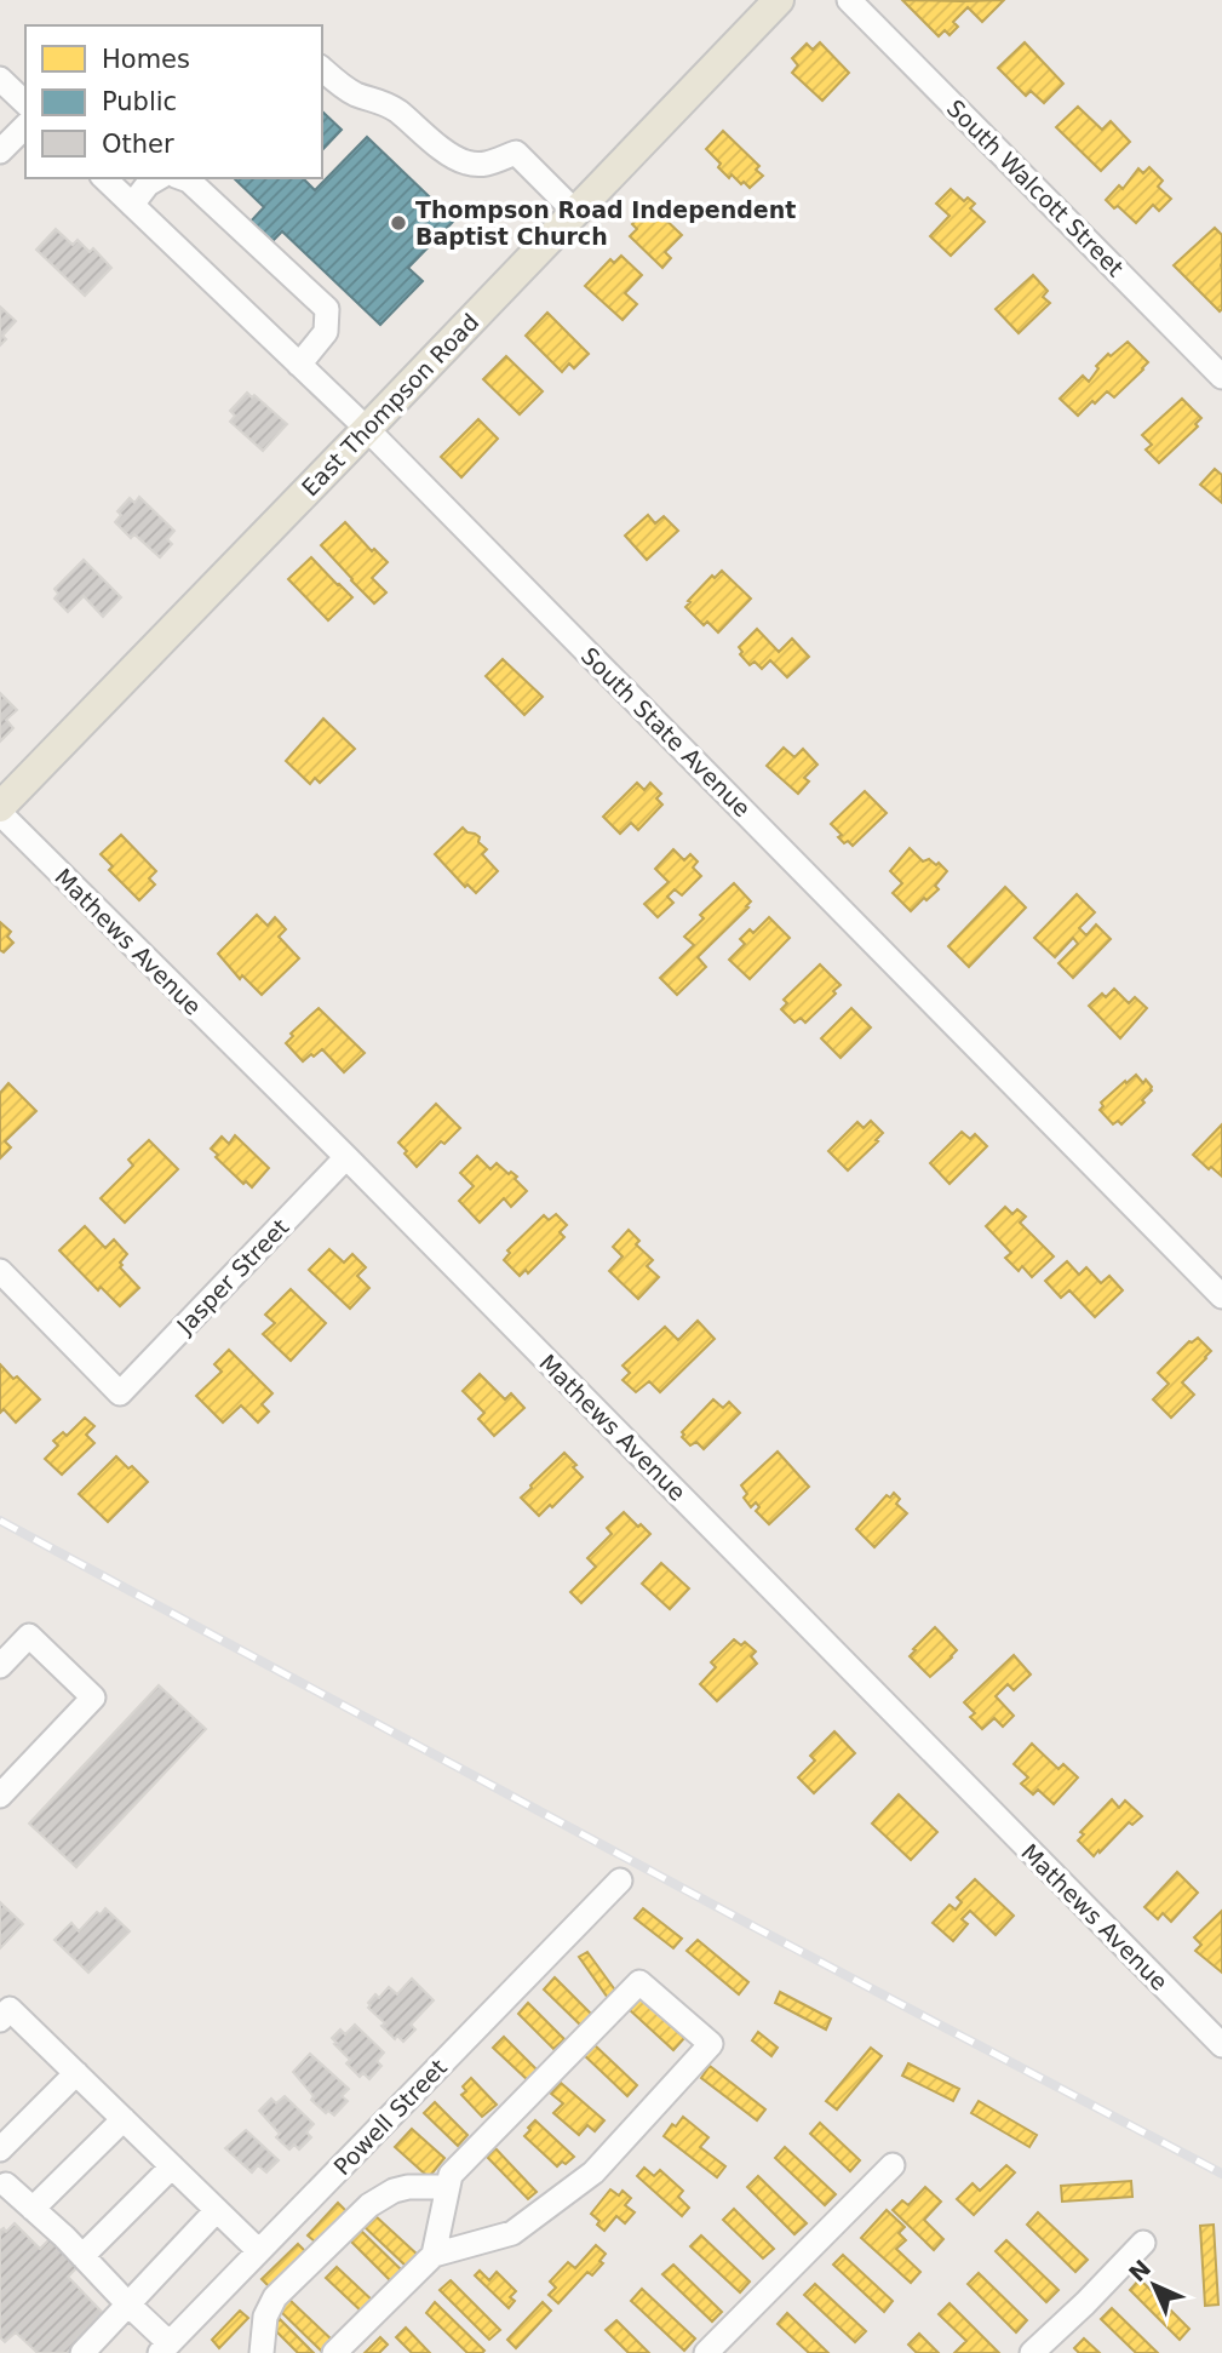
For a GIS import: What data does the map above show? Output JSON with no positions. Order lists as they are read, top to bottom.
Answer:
{
  "streets": {
    "main road": ["East Thompson Road"],
    "street": [
      "South Walcott Street",
      "South State Avenue",
      "Mathews Avenue",
      "Jasper Street",
      "Powell Street"
    ]
  },
  "crossings": [
    ["East Thompson Road", "South State Avenue"],
    ["East Thompson Road", "Mathews Avenue"],
    ["Mathews Avenue", "Jasper Street"]
  ],
  "places": ["Thompson Road Independent Baptist Church"],
  "legend": ["Homes", "Public", "Other"],
  "north": "top left"
}
